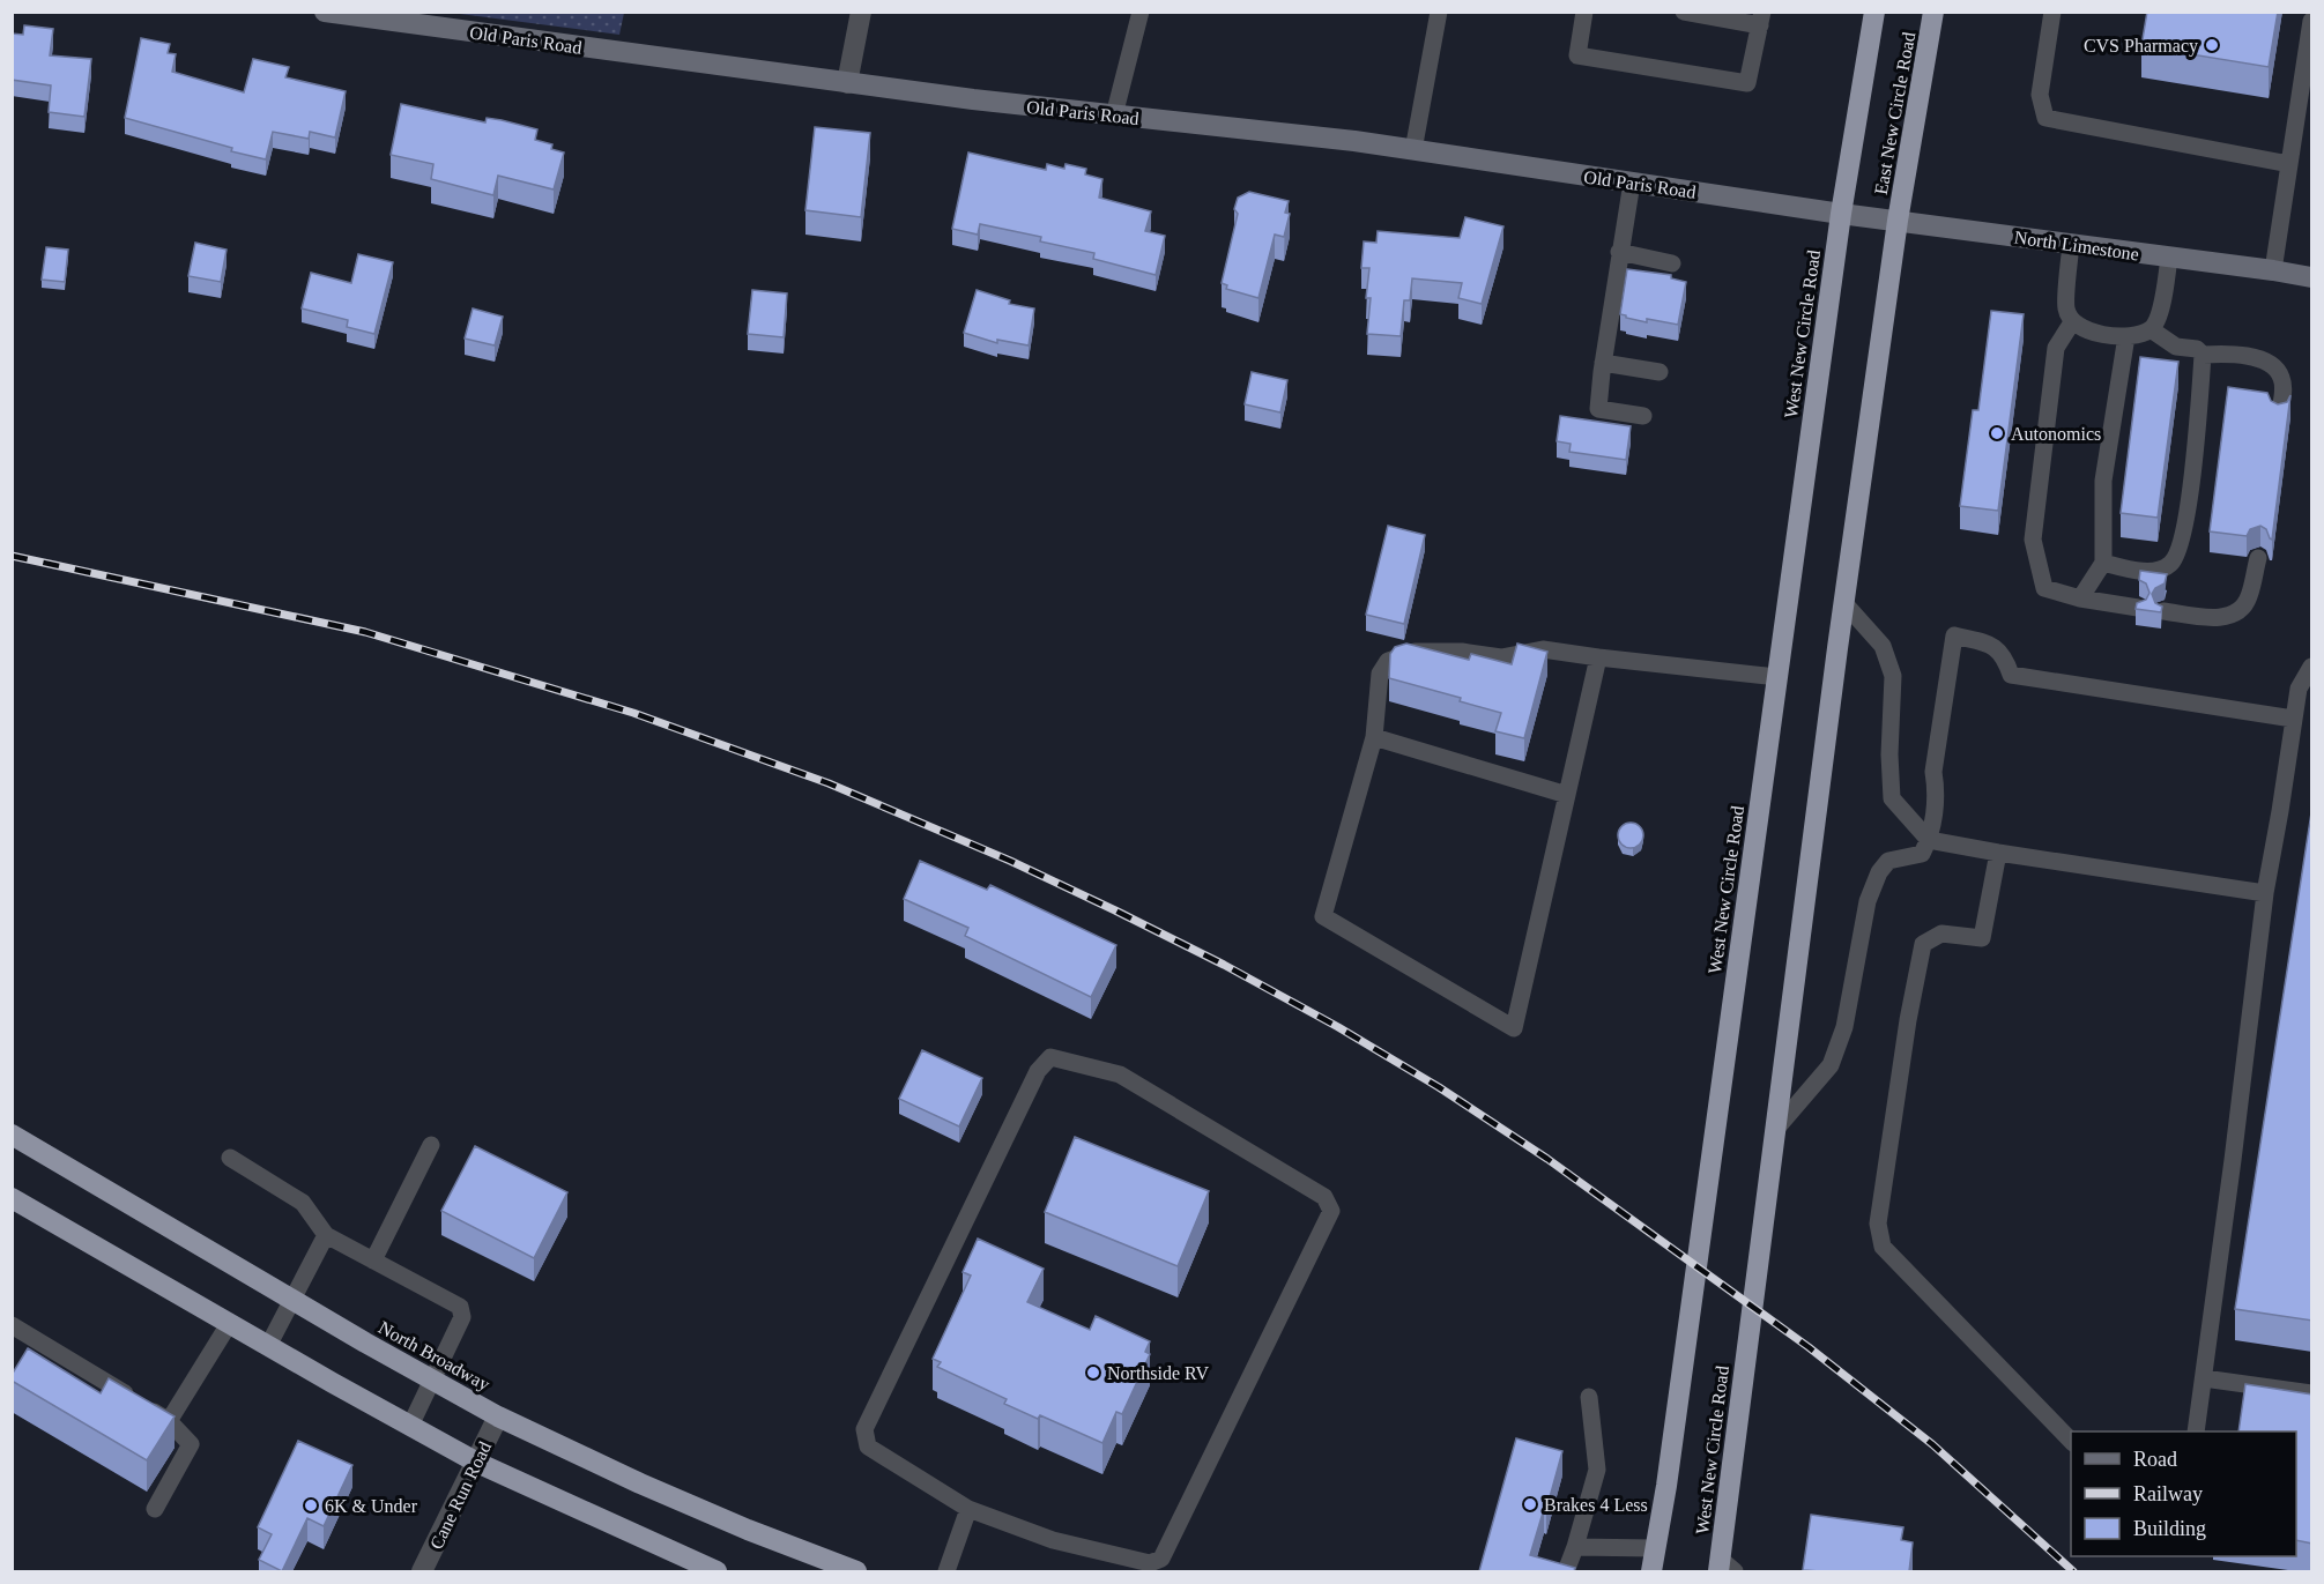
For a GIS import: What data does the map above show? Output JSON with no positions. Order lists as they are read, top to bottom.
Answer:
{
  "streets": {
    "highway": ["East New Circle Road", "West New Circle Road", "North Broadway"],
    "street": ["Old Paris Road", "North Limestone", "Cane Run Road"]
  },
  "crossings": [
    ["Old Paris Road", "East New Circle Road"],
    ["Old Paris Road", "North Limestone"],
    ["Old Paris Road", "West New Circle Road"],
    ["East New Circle Road", "North Limestone"],
    ["East New Circle Road", "West New Circle Road"],
    ["North Limestone", "West New Circle Road"],
    ["North Broadway", "Cane Run Road"]
  ],
  "places": [
    "CVS Pharmacy",
    "Autonomics",
    "Northside RV",
    "Brakes 4 Less",
    "6K & Under"
  ],
  "legend": ["Road", "Railway", "Building"]
}
